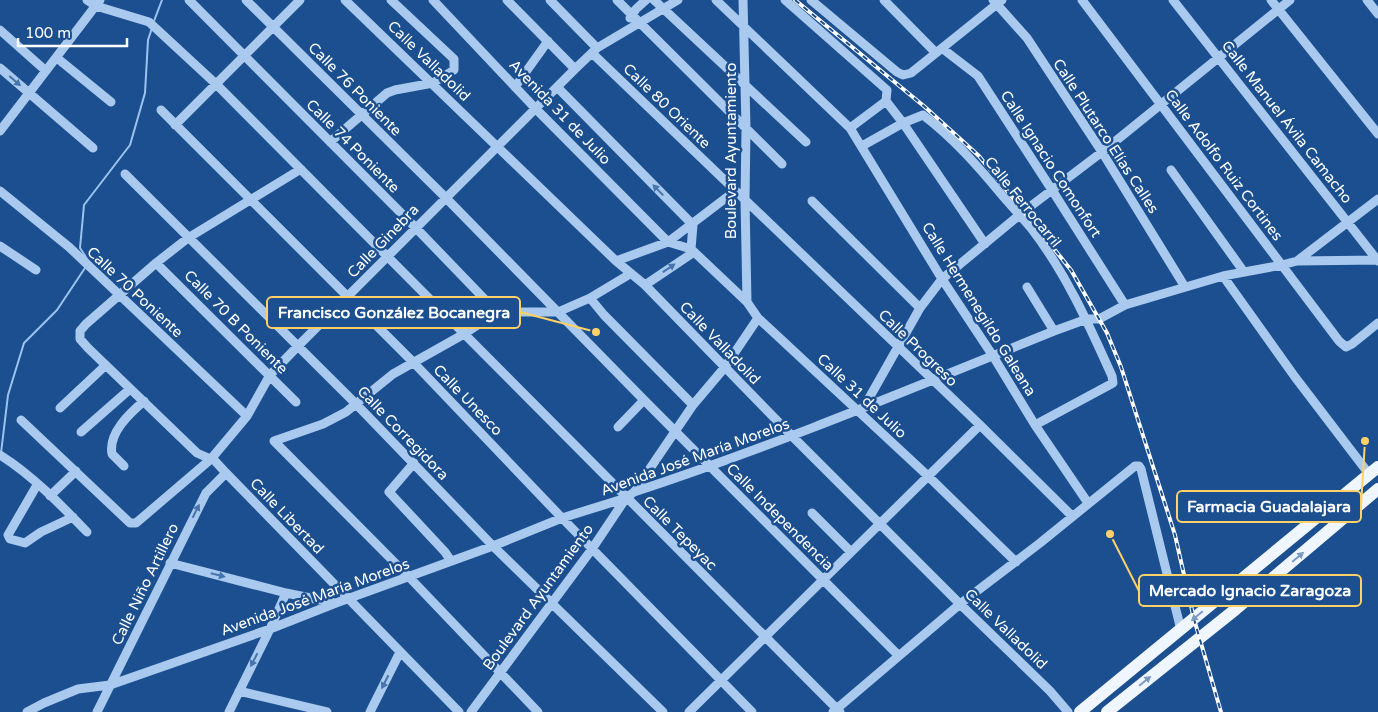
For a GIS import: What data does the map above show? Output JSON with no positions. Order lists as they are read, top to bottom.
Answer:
{
  "streets": {
    "street": [
      "Calle Valladolid",
      "Calle 76 Poniente",
      "Calle 80 Oriente",
      "Avenida 31 de Julio",
      "Calle Manuel Ávila Camacho",
      "Calle Plutarco Elías Calles",
      "Calle 74 Poniente",
      "Boulevard Ayuntamiento",
      "Calle Ignacio Comonfort",
      "Calle Adolfo Ruiz Cortines",
      "Calle Ferrocarril",
      "Calle Ginebra",
      "Calle 70 Poniente",
      "Calle Hermenegildo Galeana",
      "Calle 70 B Poniente",
      "Calle Progreso",
      "Calle 31 de Julio",
      "Calle Unesco",
      "Calle Corregidora",
      "Avenida José María Morelos",
      "Calle Libertad",
      "Calle Independencia",
      "Calle Tepeyac",
      "Calle Niño Artillero"
    ]
  },
  "crossings": [
    ["Calle Valladolid", "Calle Ginebra"],
    ["Calle Valladolid", "Avenida José María Morelos"],
    ["Calle 76 Poniente", "Calle Ginebra"],
    ["Calle 76 Poniente", "Calle Independencia"],
    ["Calle 80 Oriente", "Boulevard Ayuntamiento"],
    ["Calle 80 Oriente", "Calle Ginebra"],
    ["Calle 80 Oriente", "Calle Progreso"],
    ["Avenida 31 de Julio", "Calle Ginebra"],
    ["Avenida 31 de Julio", "Calle 31 de Julio"],
    ["Calle Manuel Ávila Camacho", "Avenida José María Morelos"],
    ["Calle Plutarco Elías Calles", "Avenida José María Morelos"],
    ["Calle 74 Poniente", "Calle Ginebra"],
    ["Boulevard Ayuntamiento", "Calle Hermenegildo Galeana"],
    ["Boulevard Ayuntamiento", "Calle Progreso"],
    ["Boulevard Ayuntamiento", "Calle 31 de Julio"],
    ["Boulevard Ayuntamiento", "Calle Unesco"],
    ["Boulevard Ayuntamiento", "Calle Corregidora"],
    ["Boulevard Ayuntamiento", "Avenida José María Morelos"],
    ["Boulevard Ayuntamiento", "Calle Tepeyac"],
    ["Calle Ignacio Comonfort", "Avenida José María Morelos"],
    ["Calle Adolfo Ruiz Cortines", "Avenida José María Morelos"],
    ["Calle Ferrocarril", "Calle Hermenegildo Galeana"],
    ["Calle Ferrocarril", "Avenida José María Morelos"],
    ["Calle Ginebra", "Calle 70 Poniente"],
    ["Calle Ginebra", "Calle 70 B Poniente"],
    ["Calle Ginebra", "Calle Unesco"],
    ["Calle Ginebra", "Calle Corregidora"],
    ["Calle Ginebra", "Calle Libertad"],
    ["Calle Ginebra", "Calle Tepeyac"],
    ["Calle 70 Poniente", "Calle Libertad"],
    ["Calle Hermenegildo Galeana", "Avenida José María Morelos"],
    ["Calle Progreso", "Avenida José María Morelos"],
    ["Calle 31 de Julio", "Avenida José María Morelos"],
    ["Calle Unesco", "Avenida José María Morelos"],
    ["Calle Corregidora", "Avenida José María Morelos"],
    ["Avenida José María Morelos", "Calle Libertad"],
    ["Avenida José María Morelos", "Calle Independencia"],
    ["Avenida José María Morelos", "Calle Tepeyac"],
    ["Avenida José María Morelos", "Calle Niño Artillero"],
    ["Calle Libertad", "Calle Niño Artillero"]
  ],
  "one_way": ["Calle Niño Artillero"],
  "places": ["Francisco González Bocanegra", "Farmacia Guadalajara", "Mercado Ignacio Zaragoza"],
  "scale_bar": "100 m"
}
